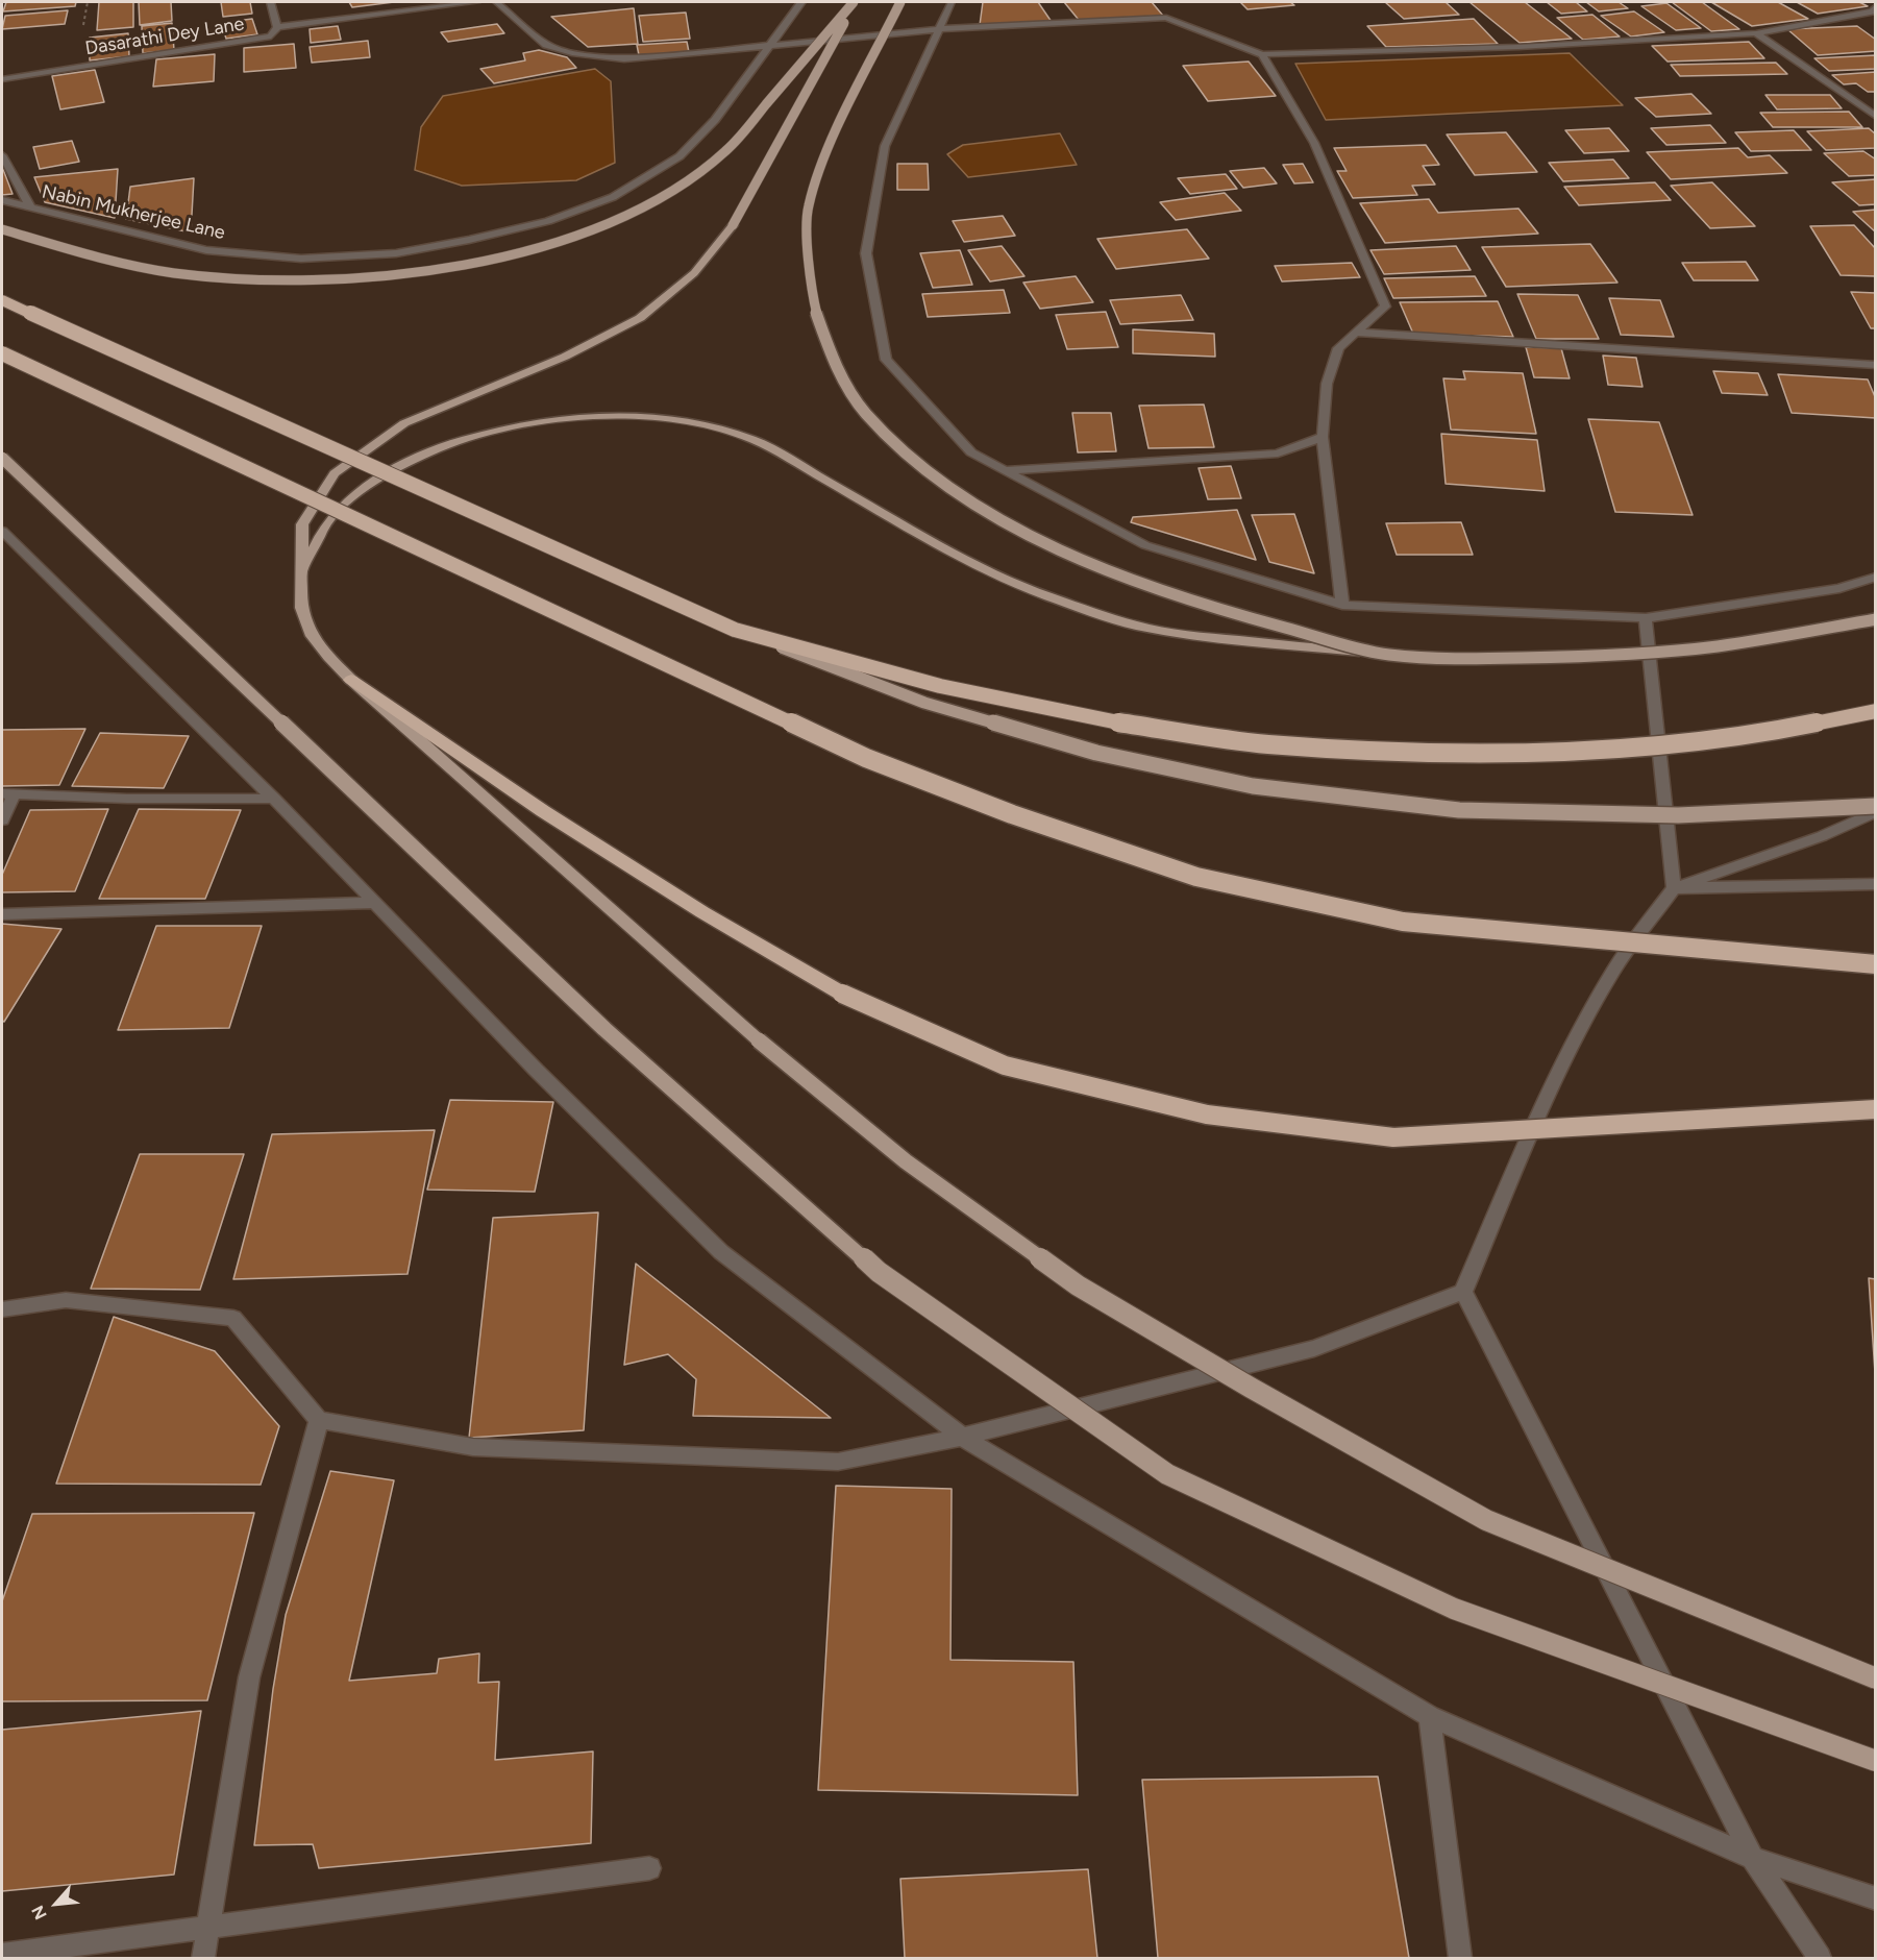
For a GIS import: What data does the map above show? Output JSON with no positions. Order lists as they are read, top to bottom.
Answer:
{
  "streets": {
    "street": ["Dasarathi Dey Lane", "Nabin Mukherjee Lane"]
  },
  "north": "bottom left"
}
